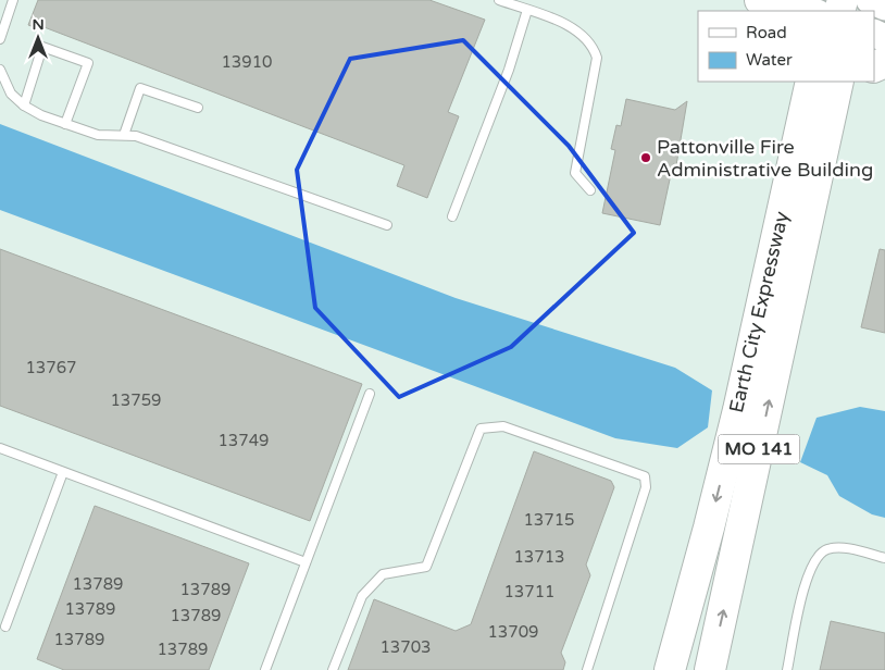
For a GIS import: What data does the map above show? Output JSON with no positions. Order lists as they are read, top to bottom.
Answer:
{
  "streets": {
    "highway": ["Earth City Expressway", "MO 141"]
  },
  "places": ["Pattonville Fire Administrative Building"],
  "house_numbers": [
    "13910",
    "13767",
    "13759",
    "13749",
    "13715",
    "13713",
    "13789",
    "13789",
    "13711",
    "13789",
    "13789",
    "13709",
    "13789",
    "13703",
    "13789"
  ],
  "legend": ["Road", "Water"],
  "north": "top"
}
